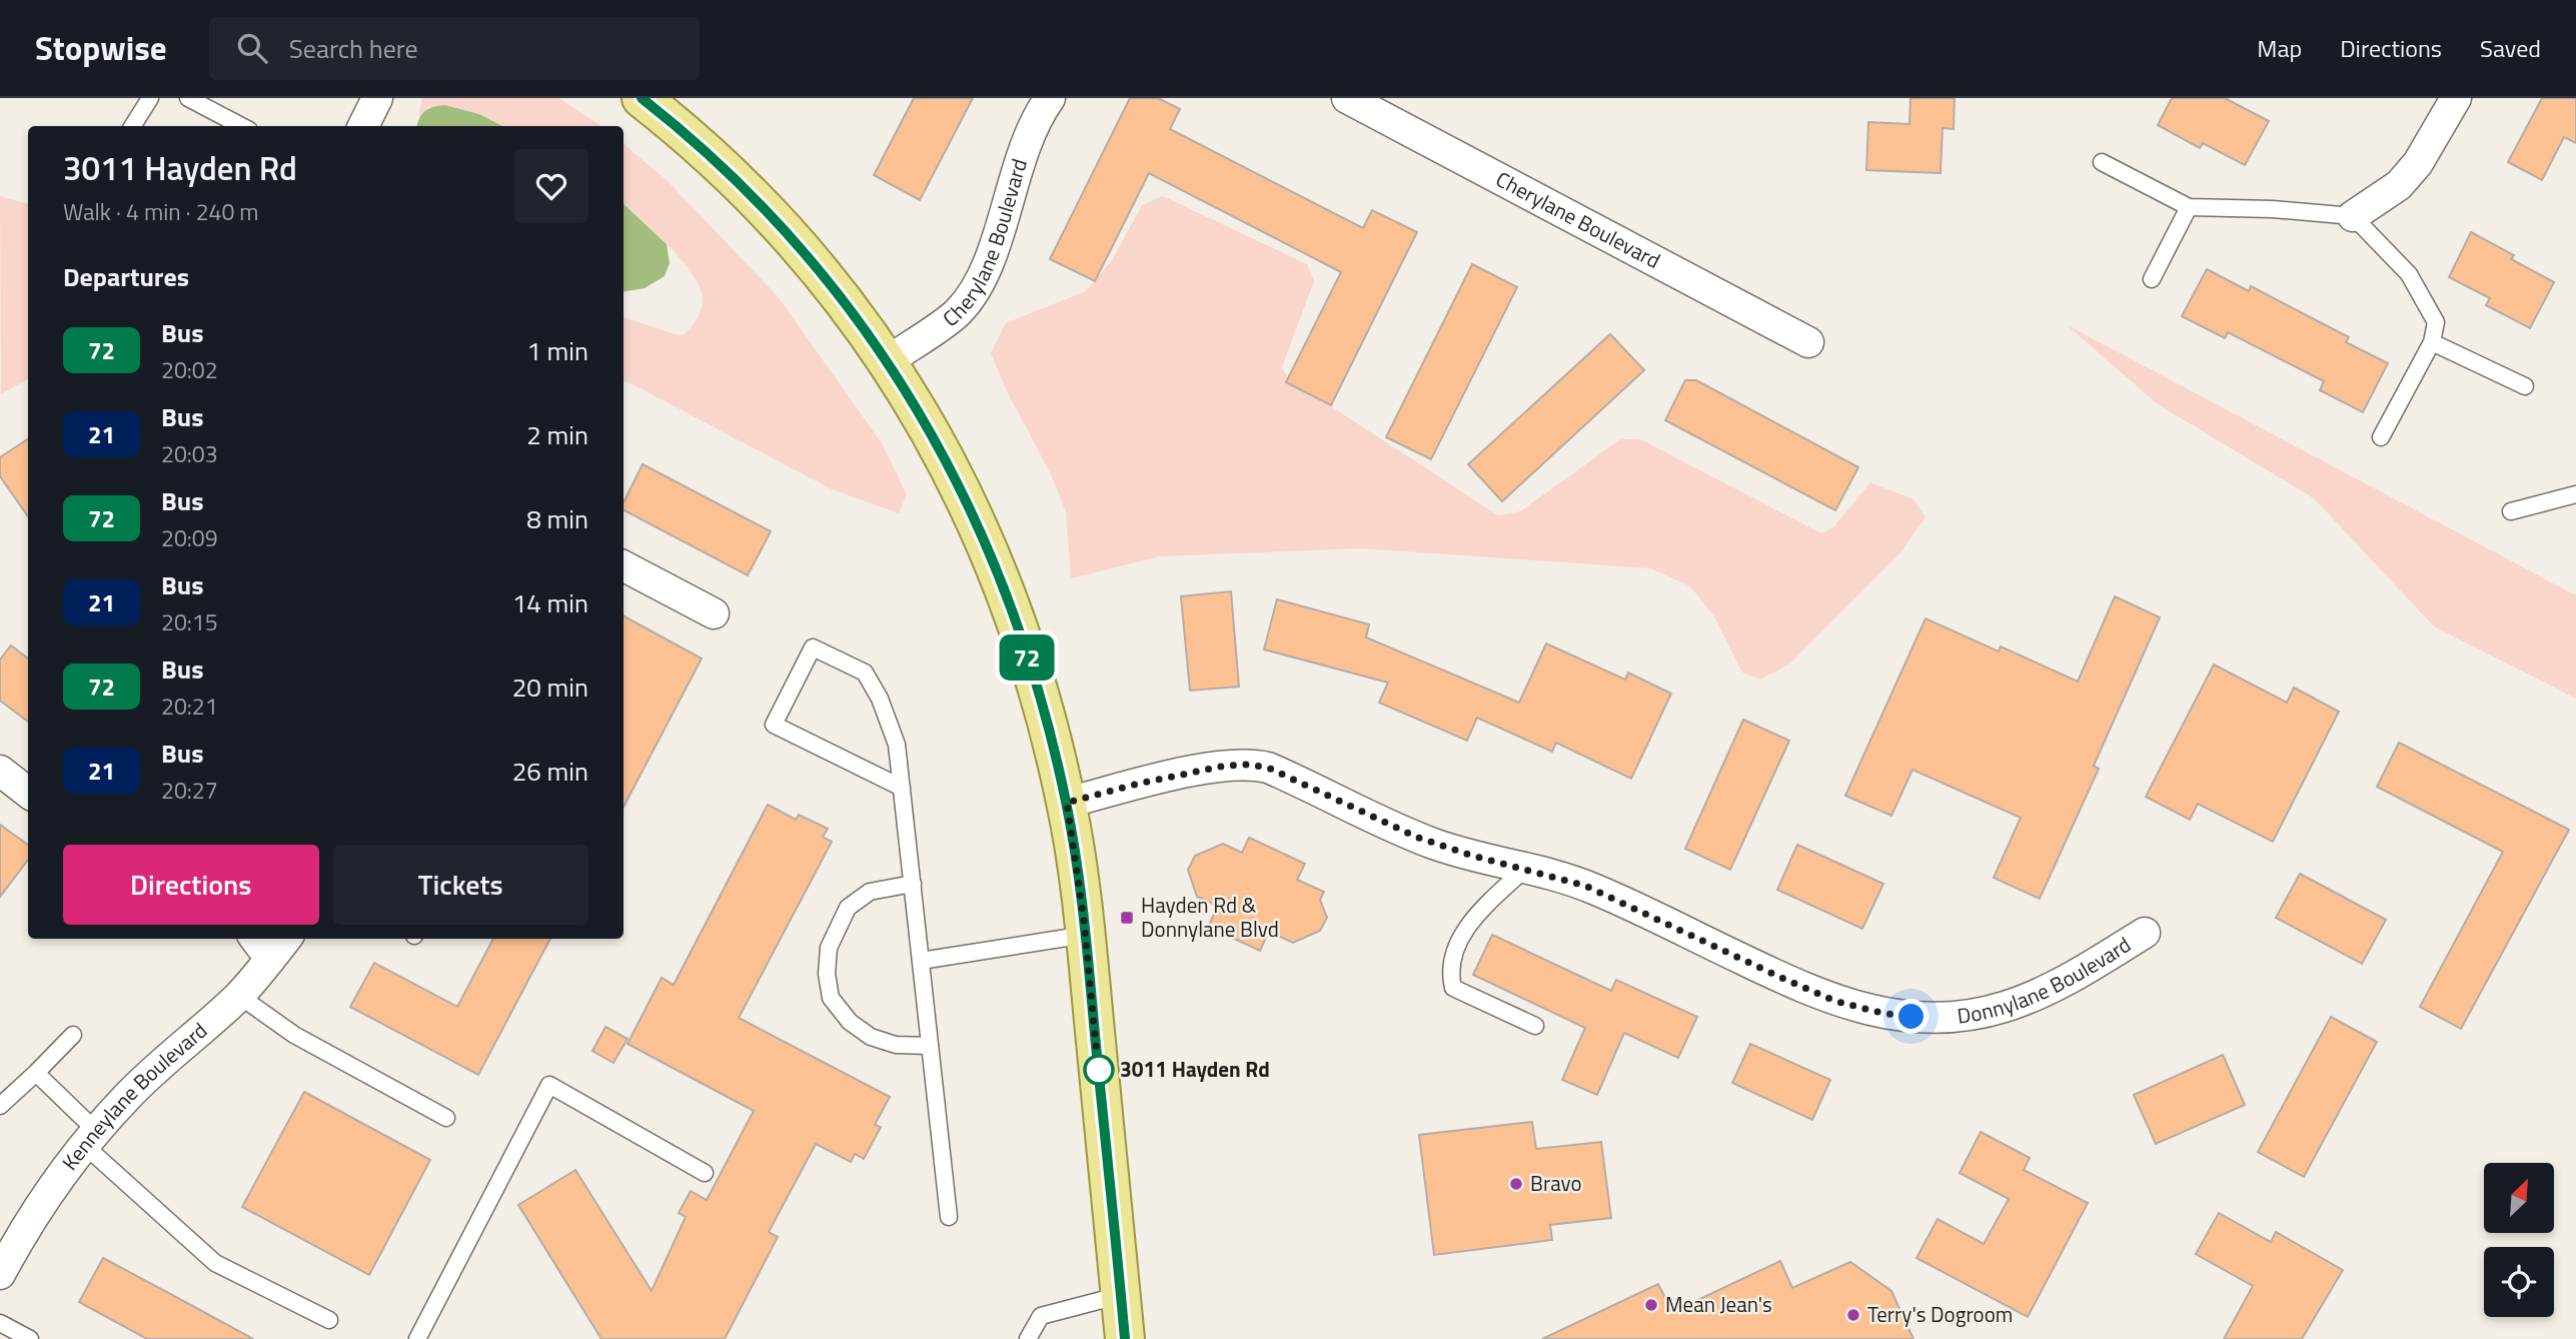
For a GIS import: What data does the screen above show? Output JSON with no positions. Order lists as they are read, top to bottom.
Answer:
{
  "streets": {
    "street": ["Cherylane Boulevard", "Donnylane Boulevard", "Kenneylane Boulevard"]
  },
  "places": {
    "transit": ["Hayden Rd & Donnylane Blvd"],
    "other": [
      "3011 Hayden Rd",
      "Bravo",
      "Mean Jean's",
      "Terry's Dogroom"
    ]
  },
  "lines": ["bus line 72"],
  "north": "top right",
  "page": {
    "header": "Stopwise",
    "search": "Search here",
    "nav": ["Map", "Directions", "Saved"],
    "on_map": "72",
    "heading": [
      ["3011 Hayden Rd", "Walk · 4 min · 240 m"],
      "Departures"
    ],
    "list": [
      {
        "mark": "72",
        "name": "Bus",
        "note": "20:02",
        "value": "1 min"
      },
      {
        "mark": "21",
        "name": "Bus",
        "note": "20:03",
        "value": "2 min"
      },
      {
        "mark": "72",
        "name": "Bus",
        "note": "20:09",
        "value": "8 min"
      },
      {
        "mark": "21",
        "name": "Bus",
        "note": "20:15",
        "value": "14 min"
      },
      {
        "mark": "72",
        "name": "Bus",
        "note": "20:21",
        "value": "20 min"
      },
      {
        "mark": "21",
        "name": "Bus",
        "note": "20:27",
        "value": "26 min"
      }
    ],
    "buttons": ["Directions", "Tickets"]
  }
}
